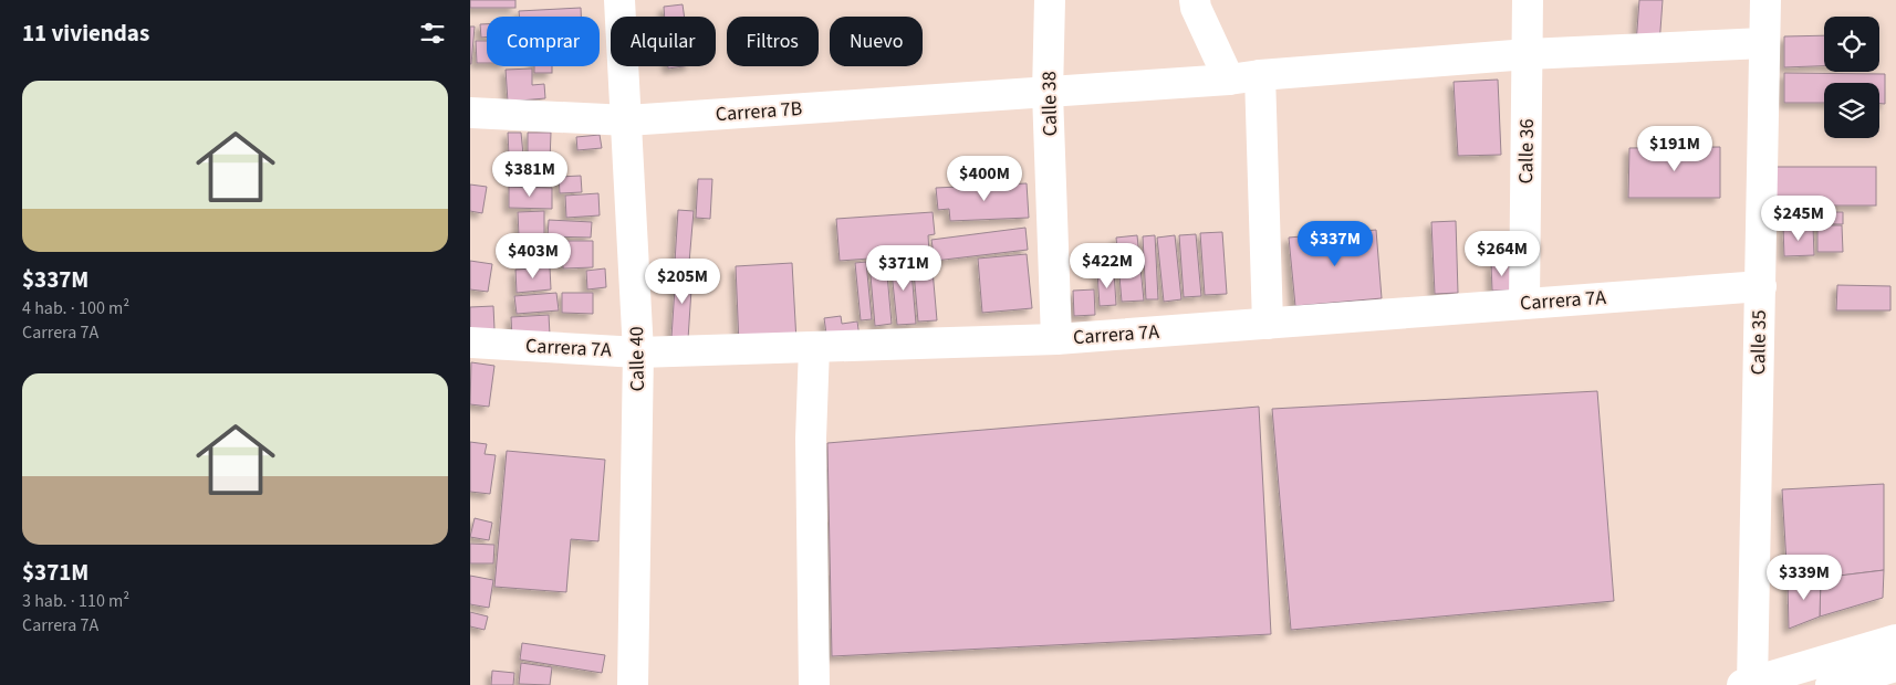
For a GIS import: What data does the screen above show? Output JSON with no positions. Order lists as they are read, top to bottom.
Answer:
{
  "streets": {
    "street": [
      "Calle 38",
      "Carrera 7B",
      "Calle 36",
      "Carrera 7A",
      "Calle 35",
      "Calle 40"
    ]
  },
  "crossings": [
    ["Calle 38", "Carrera 7B"],
    ["Calle 38", "Carrera 7A"],
    ["Carrera 7B", "Calle 36"],
    ["Carrera 7B", "Calle 35"],
    ["Carrera 7B", "Calle 40"],
    ["Calle 36", "Carrera 7A"],
    ["Carrera 7A", "Calle 35"],
    ["Carrera 7A", "Calle 40"]
  ],
  "page": {
    "heading": "11 viviendas",
    "chip": [
      "Comprar",
      "Alquilar",
      "Filtros",
      "Nuevo"
    ],
    "list": [
      {
        "name": "$337M",
        "note": "4 hab. · 100 m² · Carrera 7A"
      },
      {
        "name": "$371M",
        "note": "3 hab. · 110 m² · Carrera 7A"
      }
    ],
    "price": [
      "$191M",
      "$381M",
      "$400M",
      "$245M",
      "$337M",
      "$264M",
      "$403M",
      "$422M",
      "$371M",
      "$205M",
      "$339M"
    ]
  }
}
